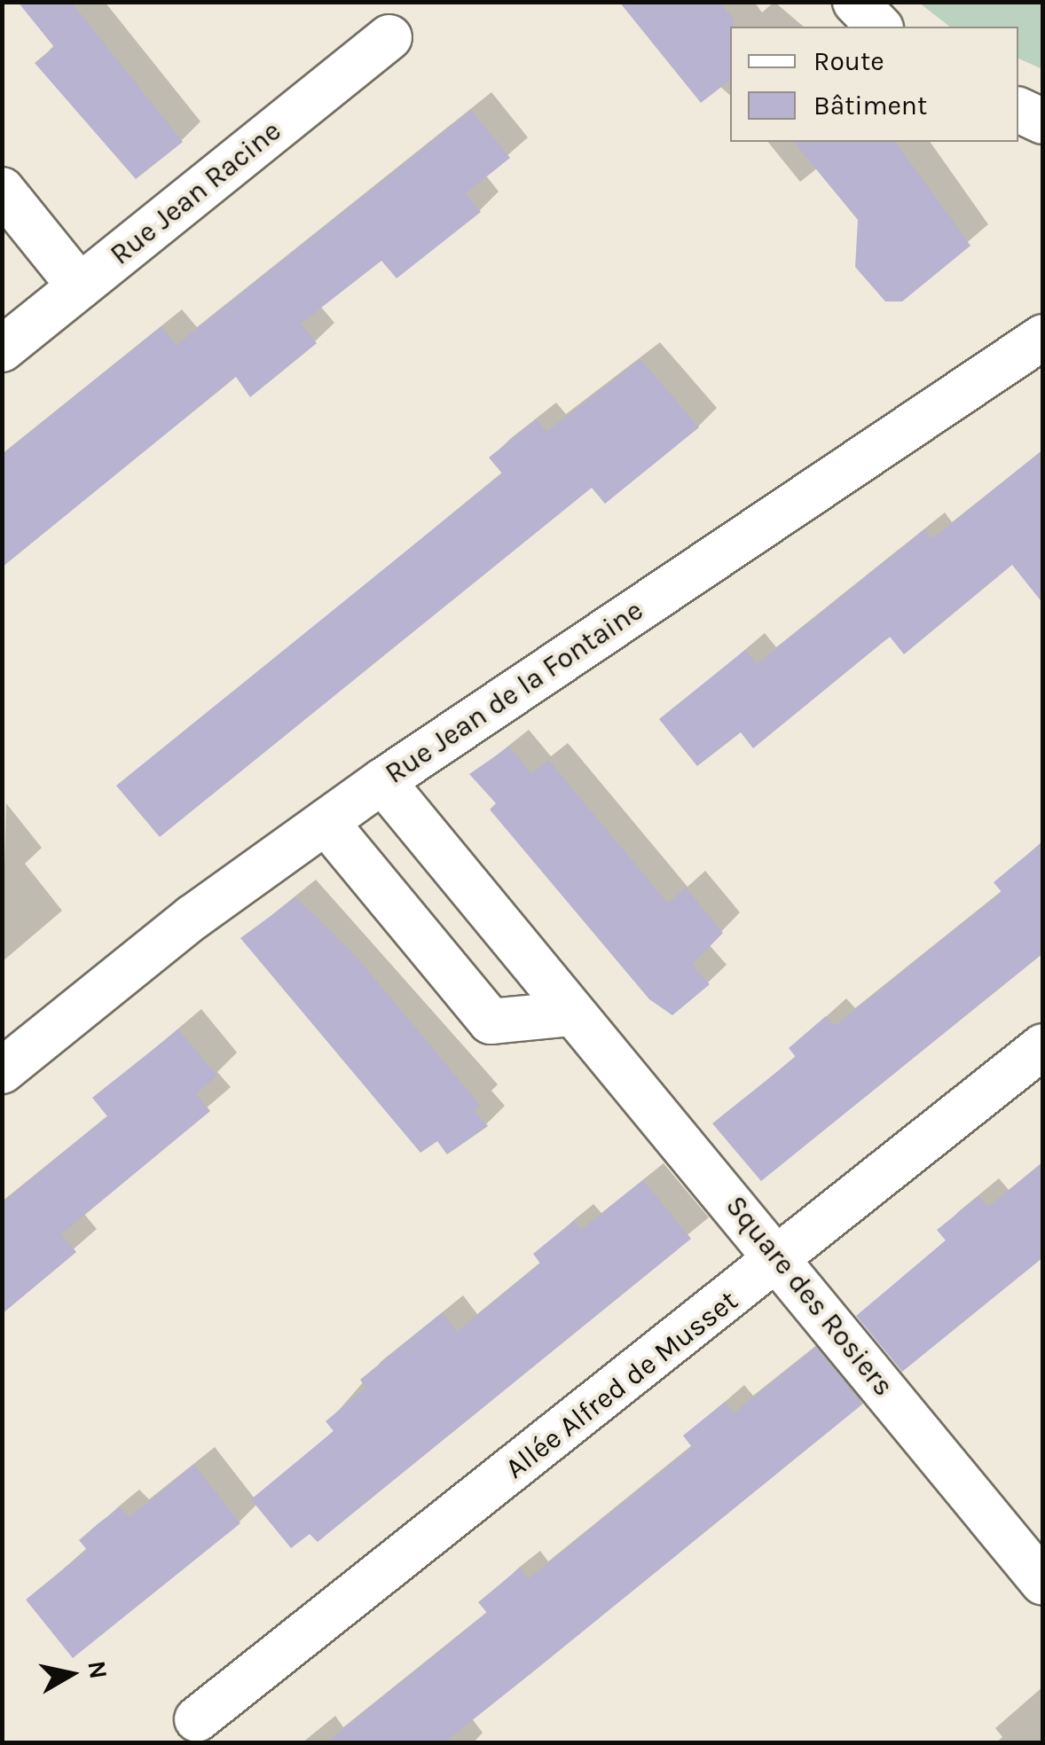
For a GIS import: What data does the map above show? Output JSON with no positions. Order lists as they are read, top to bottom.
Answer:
{
  "streets": {
    "street": [
      "Rue Jean Racine",
      "Rue Jean de la Fontaine",
      "Square des Rosiers",
      "Allée Alfred de Musset"
    ]
  },
  "crossings": [
    ["Rue Jean de la Fontaine", "Square des Rosiers"],
    ["Square des Rosiers", "Allée Alfred de Musset"]
  ],
  "legend": ["Route", "Bâtiment"],
  "north": "right"
}
